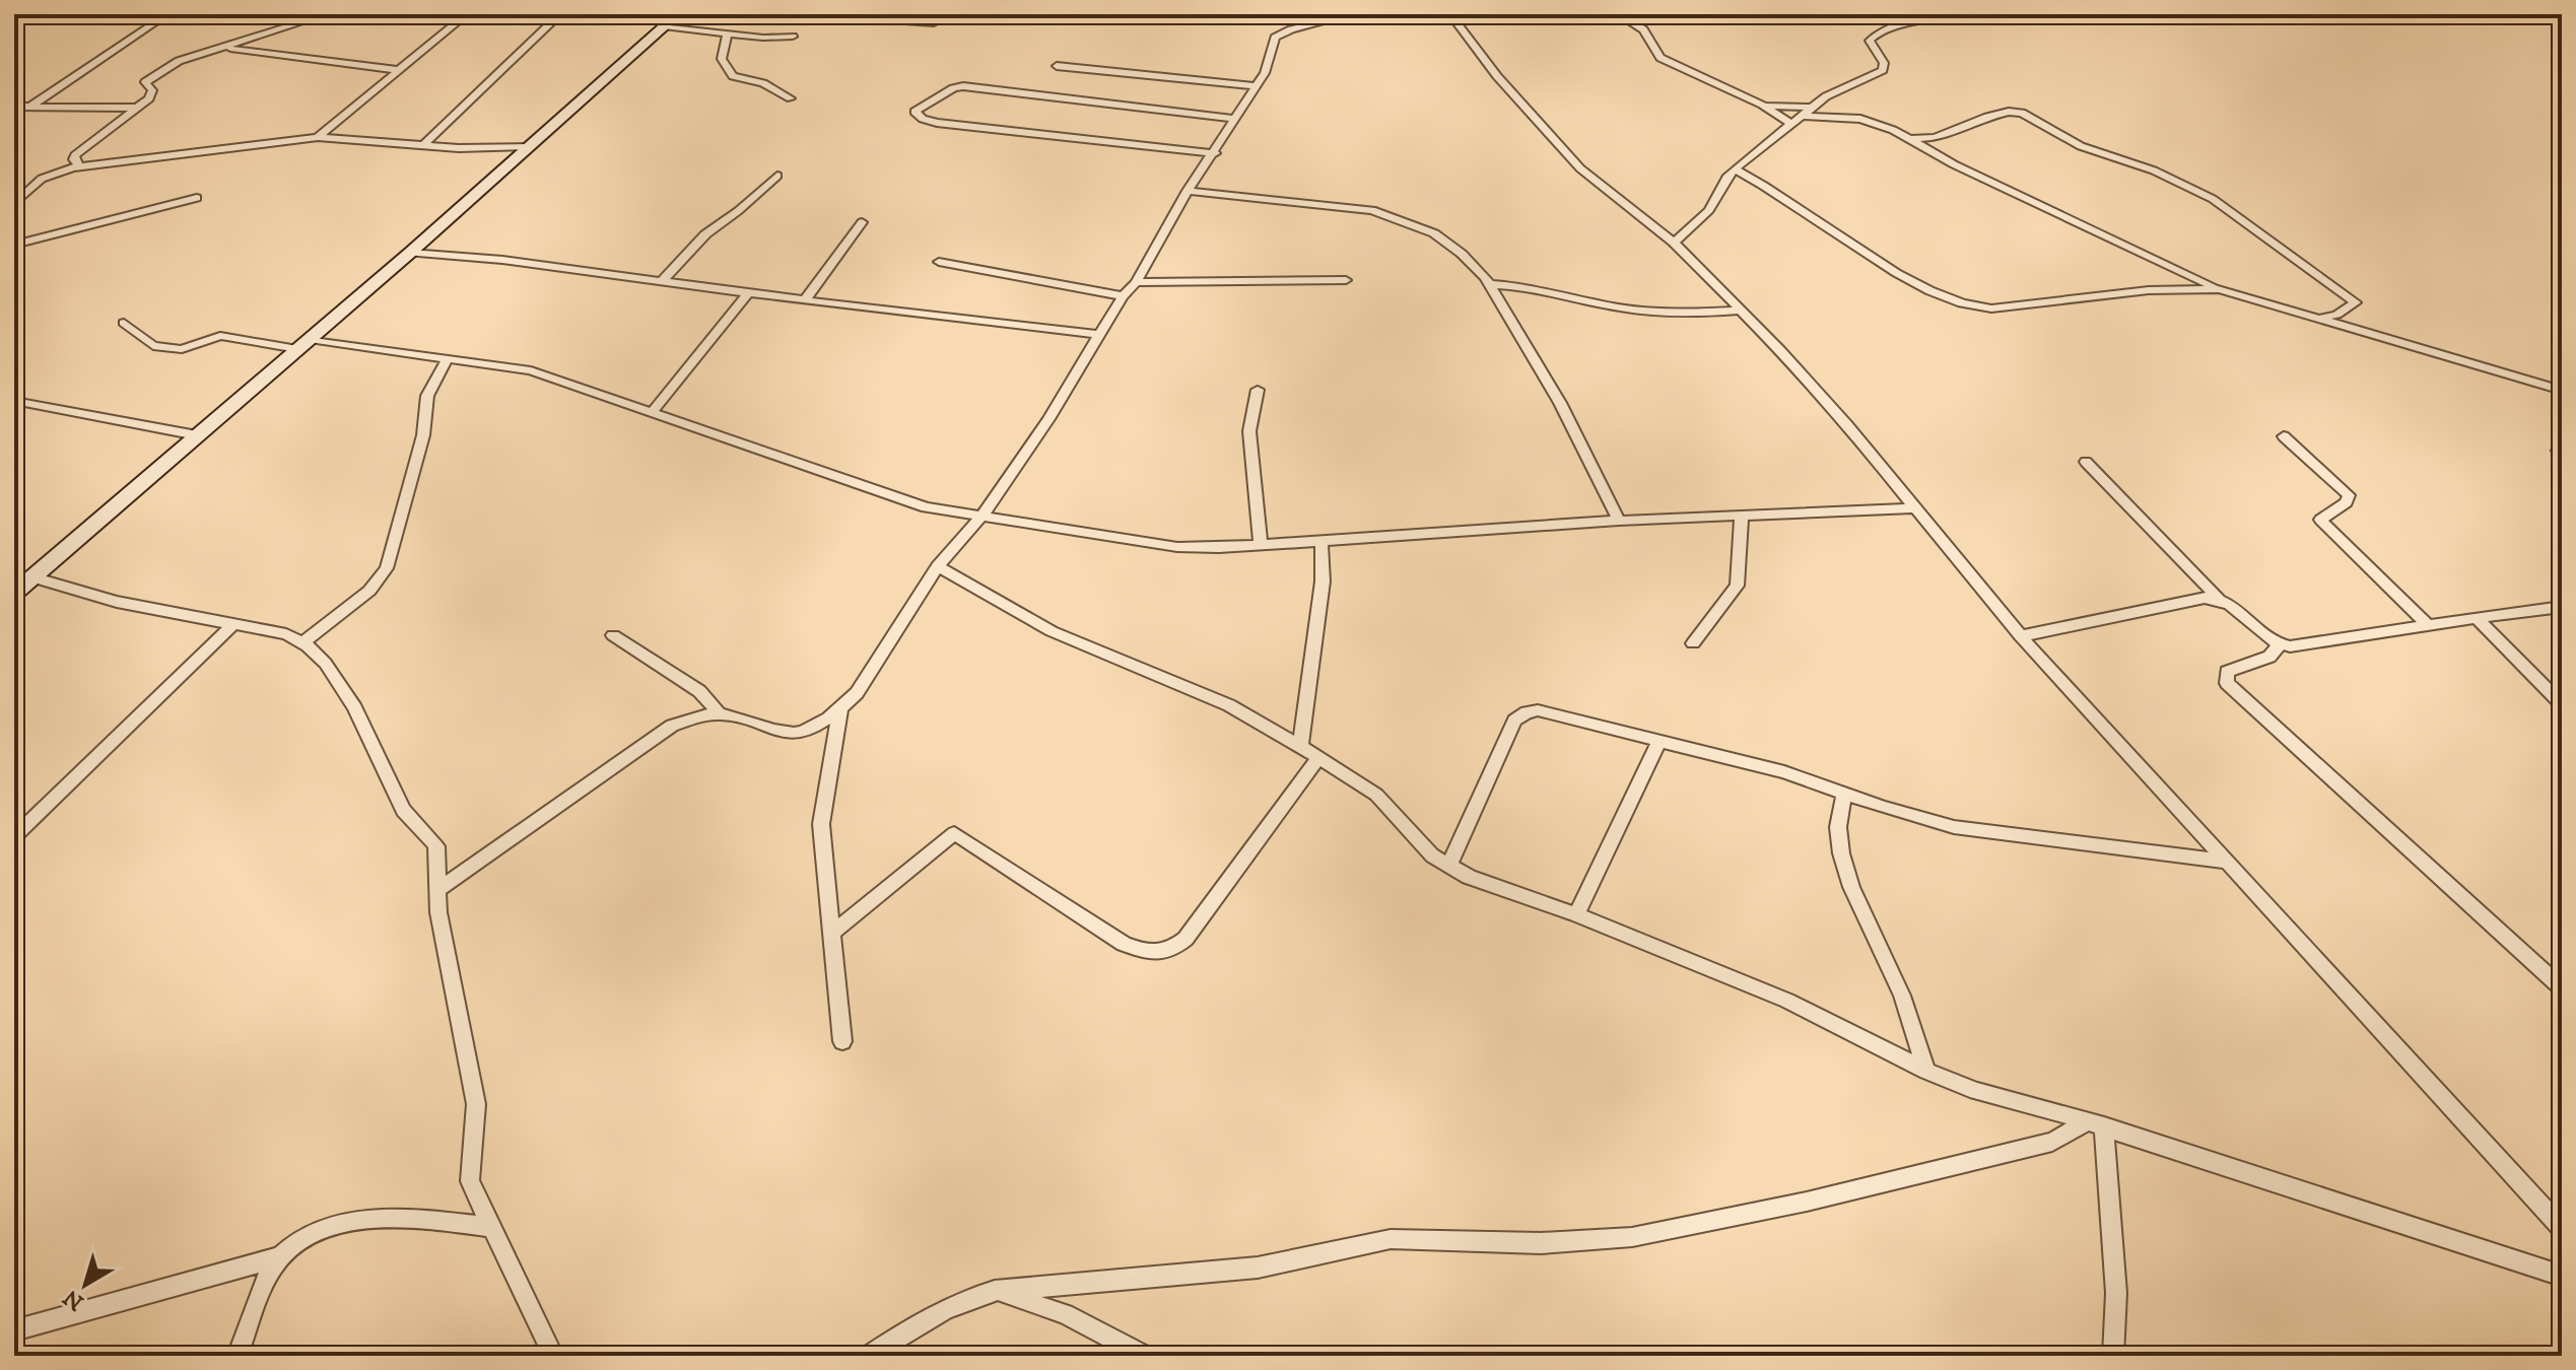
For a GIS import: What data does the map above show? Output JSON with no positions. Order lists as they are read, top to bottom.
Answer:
{
  "north": "bottom left"
}
